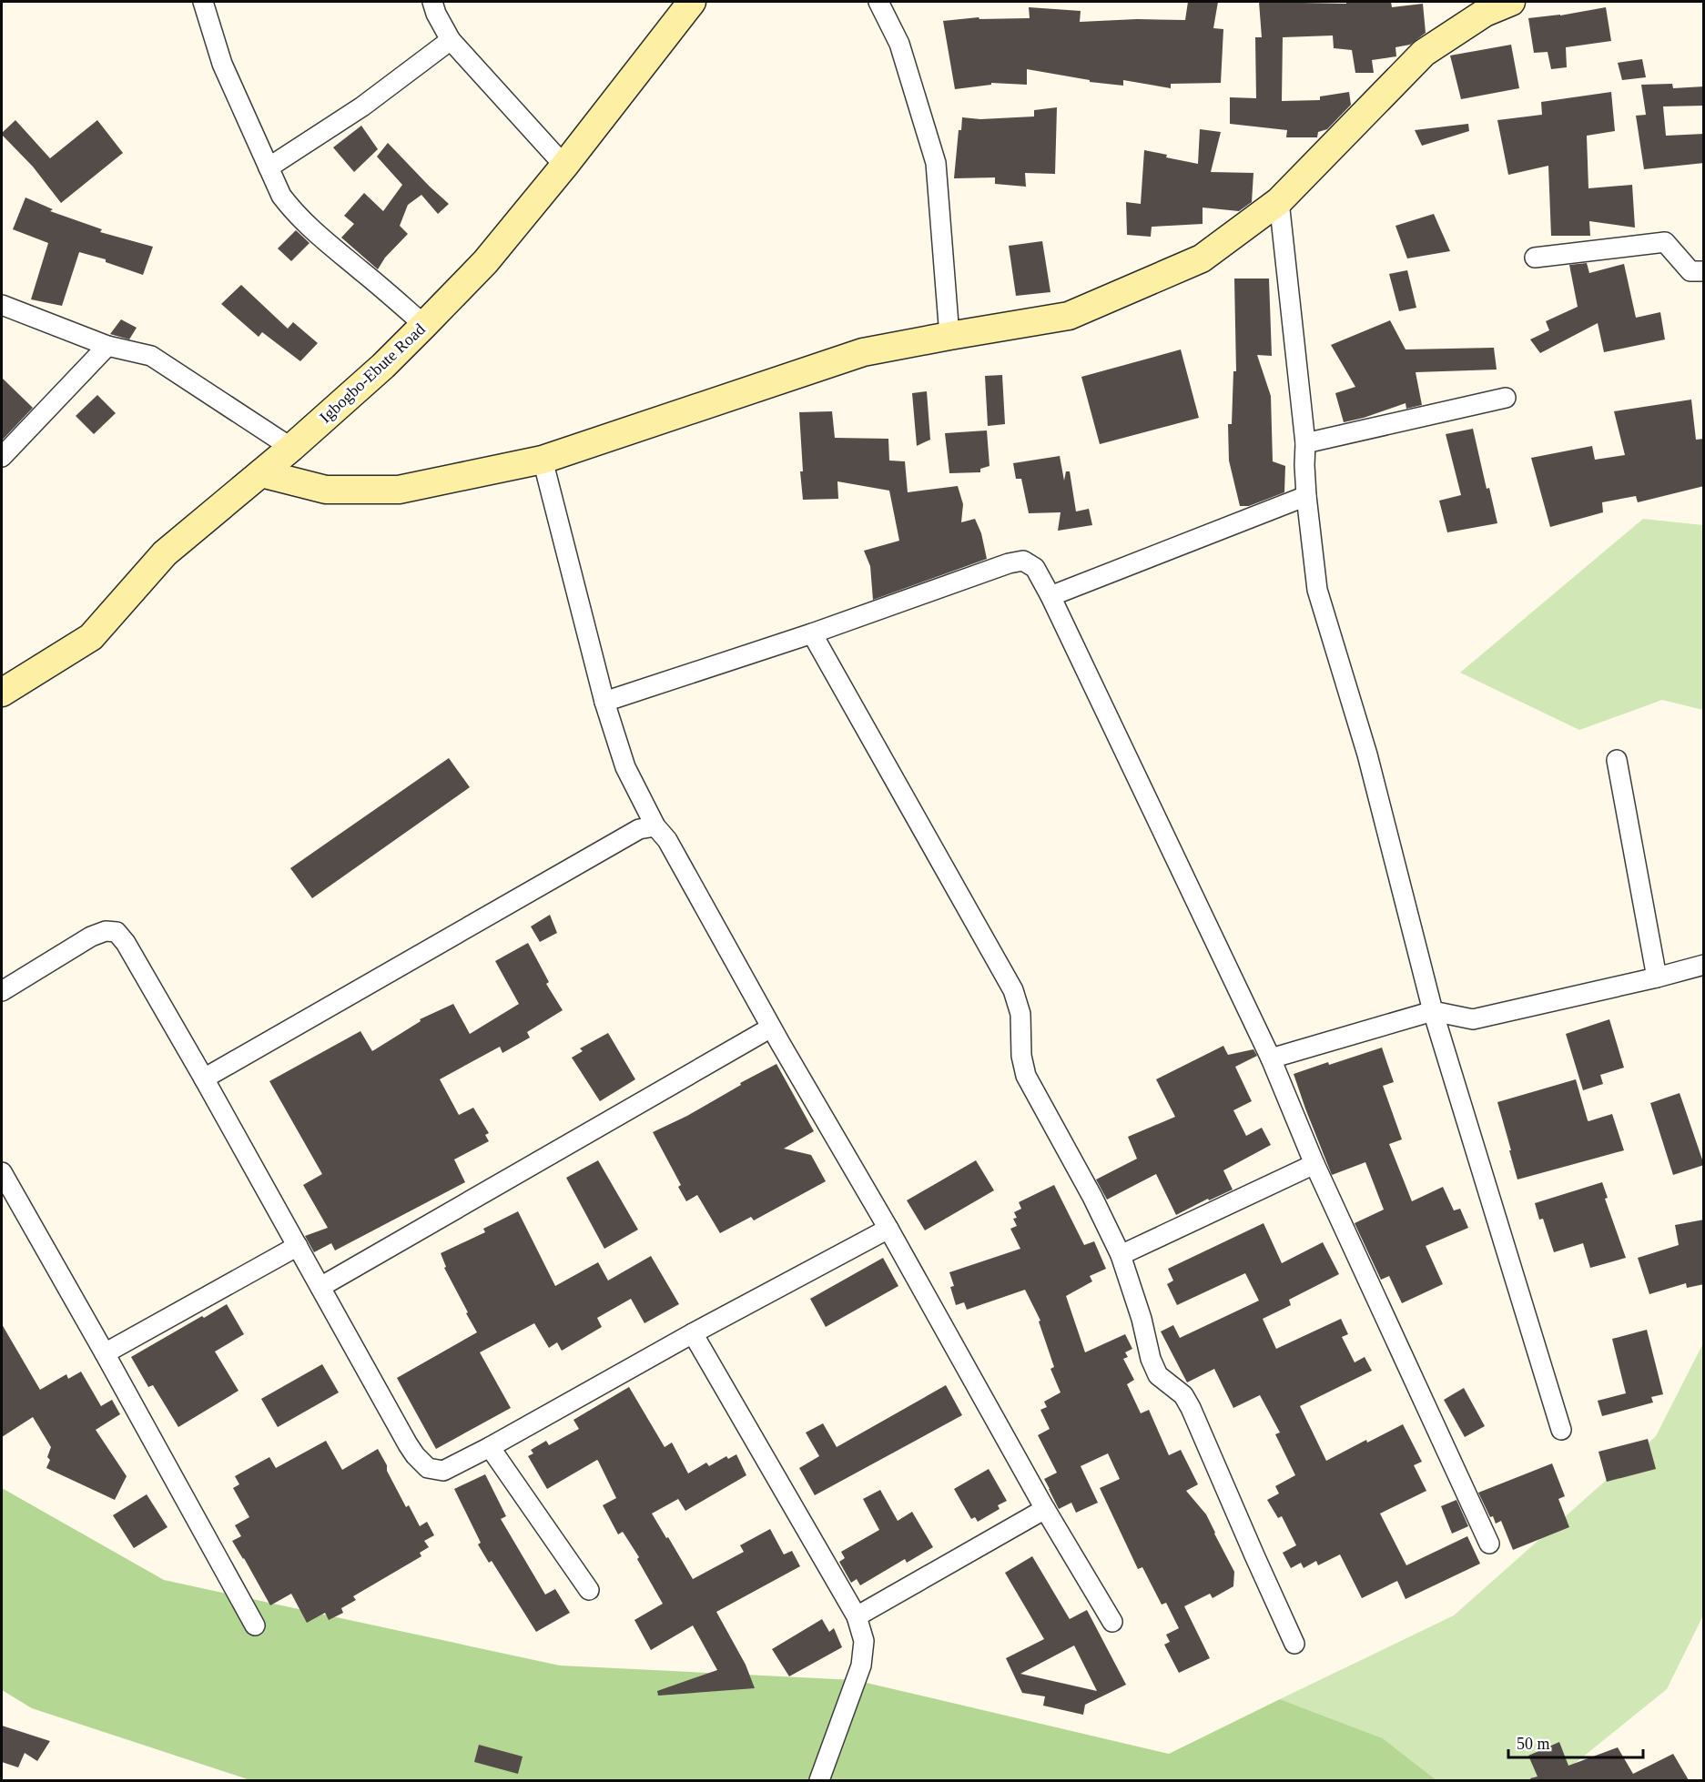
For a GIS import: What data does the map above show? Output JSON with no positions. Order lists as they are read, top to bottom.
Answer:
{
  "streets": {
    "street": ["Igbogbo-Ebute Road"]
  },
  "scale_bar": "50 m"
}
